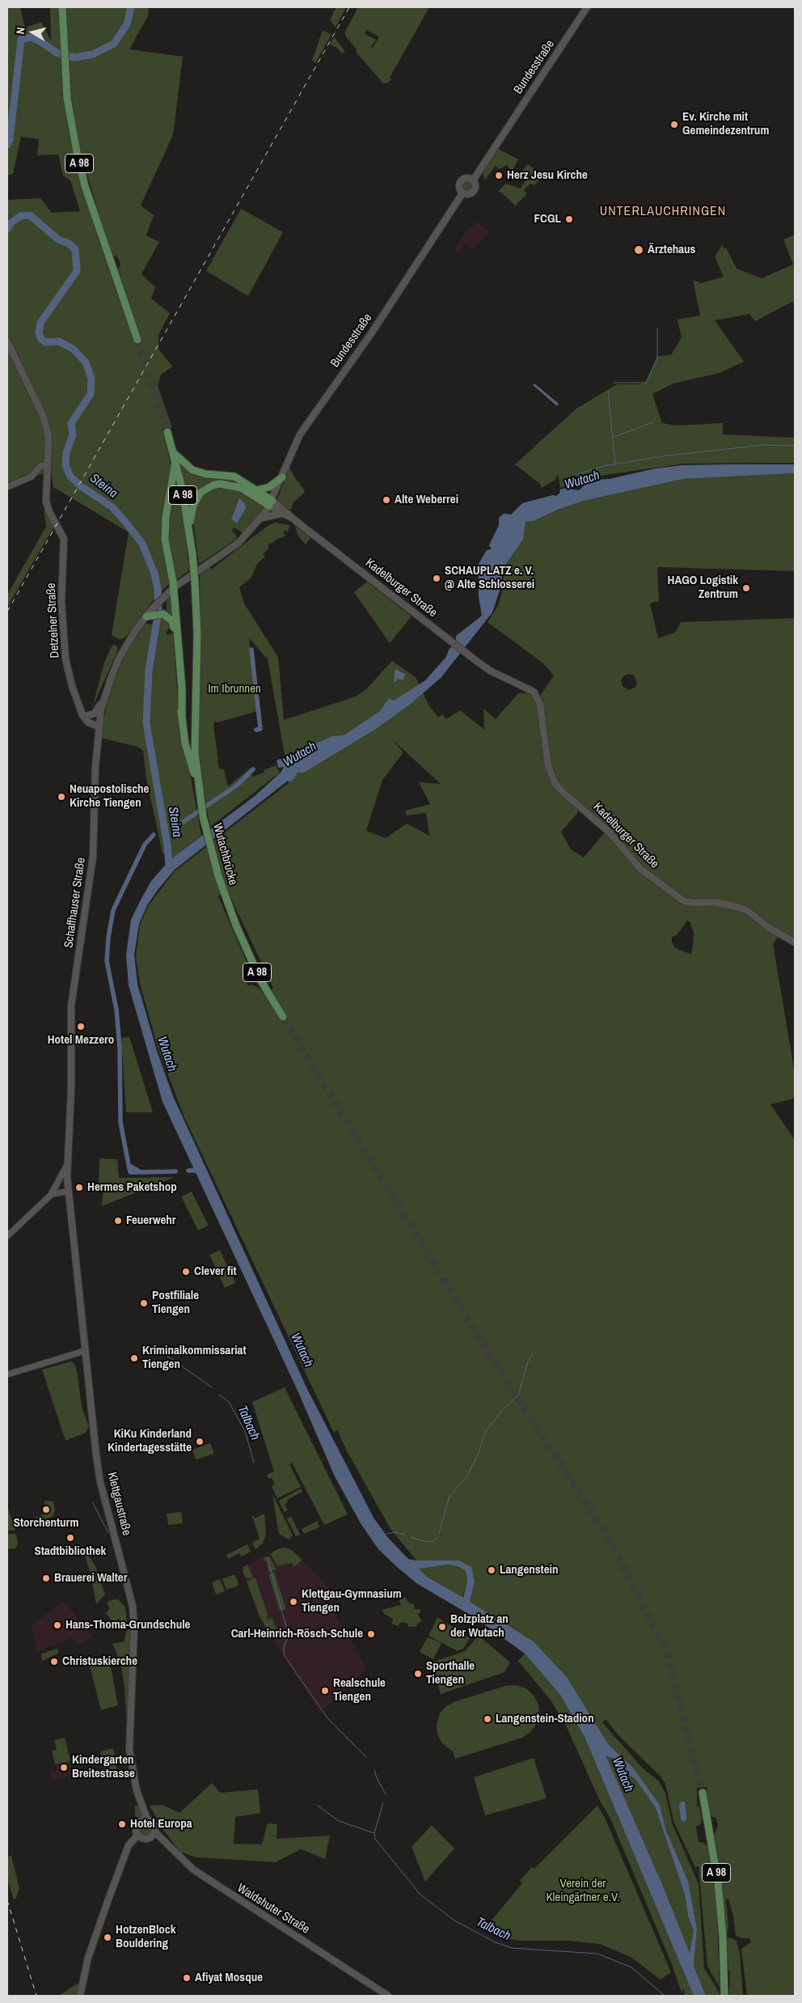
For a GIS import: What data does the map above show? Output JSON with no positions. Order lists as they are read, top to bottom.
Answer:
{
  "streets": {
    "highway": ["A 98", "Wutachbrücke"],
    "main road": [
      "Bundesstraße",
      "Kadelburger Straße",
      "Detzelner Straße",
      "Schaffhauser Straße",
      "Klettgaustraße",
      "Waldshuter Straße"
    ]
  },
  "crossings": [
    ["Bundesstraße", "Kadelburger Straße"],
    ["Bundesstraße", "Schaffhauser Straße"],
    ["A 98", "Wutachbrücke"],
    ["Schaffhauser Straße", "Klettgaustraße"],
    ["Klettgaustraße", "Waldshuter Straße"]
  ],
  "districts": ["UNTERLAUCHRINGEN"],
  "water": ["Wutach", "Steina", "Talbach"],
  "parks": ["Im Ibrunnen", "Verein der Kleingärtner e.V."],
  "places": [
    "Ev. Kirche mit Gemeindezentrum",
    "Herz Jesu Kirche",
    "FCGL",
    "Ärztehaus",
    "Alte Weberrei",
    "SCHAUPLATZ e. V. @ Alte Schlosserei",
    "HAGO Logistik Zentrum",
    "Neuapostolische Kirche Tiengen",
    "Hotel Mezzero",
    "Hermes Paketshop",
    "Feuerwehr",
    "Clever fit",
    "Postfiliale Tiengen",
    "Kriminalkommissariat Tiengen",
    "KiKu Kinderland Kindertagesstätte",
    "Storchenturm",
    "Stadtbibliothek",
    "Langenstein",
    "Brauerei Walter",
    "Klettgau-Gymnasium Tiengen",
    "Hans-Thoma-Grundschule",
    "Bolzplatz an der Wutach",
    "Carl-Heinrich-Rösch-Schule",
    "Christuskierche",
    "Sporthalle Tiengen",
    "Realschule Tiengen",
    "Langenstein-Stadion",
    "Kindergarten Breitestrasse",
    "Hotel Europa",
    "HotzenBlock Bouldering",
    "Afiyat Mosque"
  ],
  "north": "left"
}
